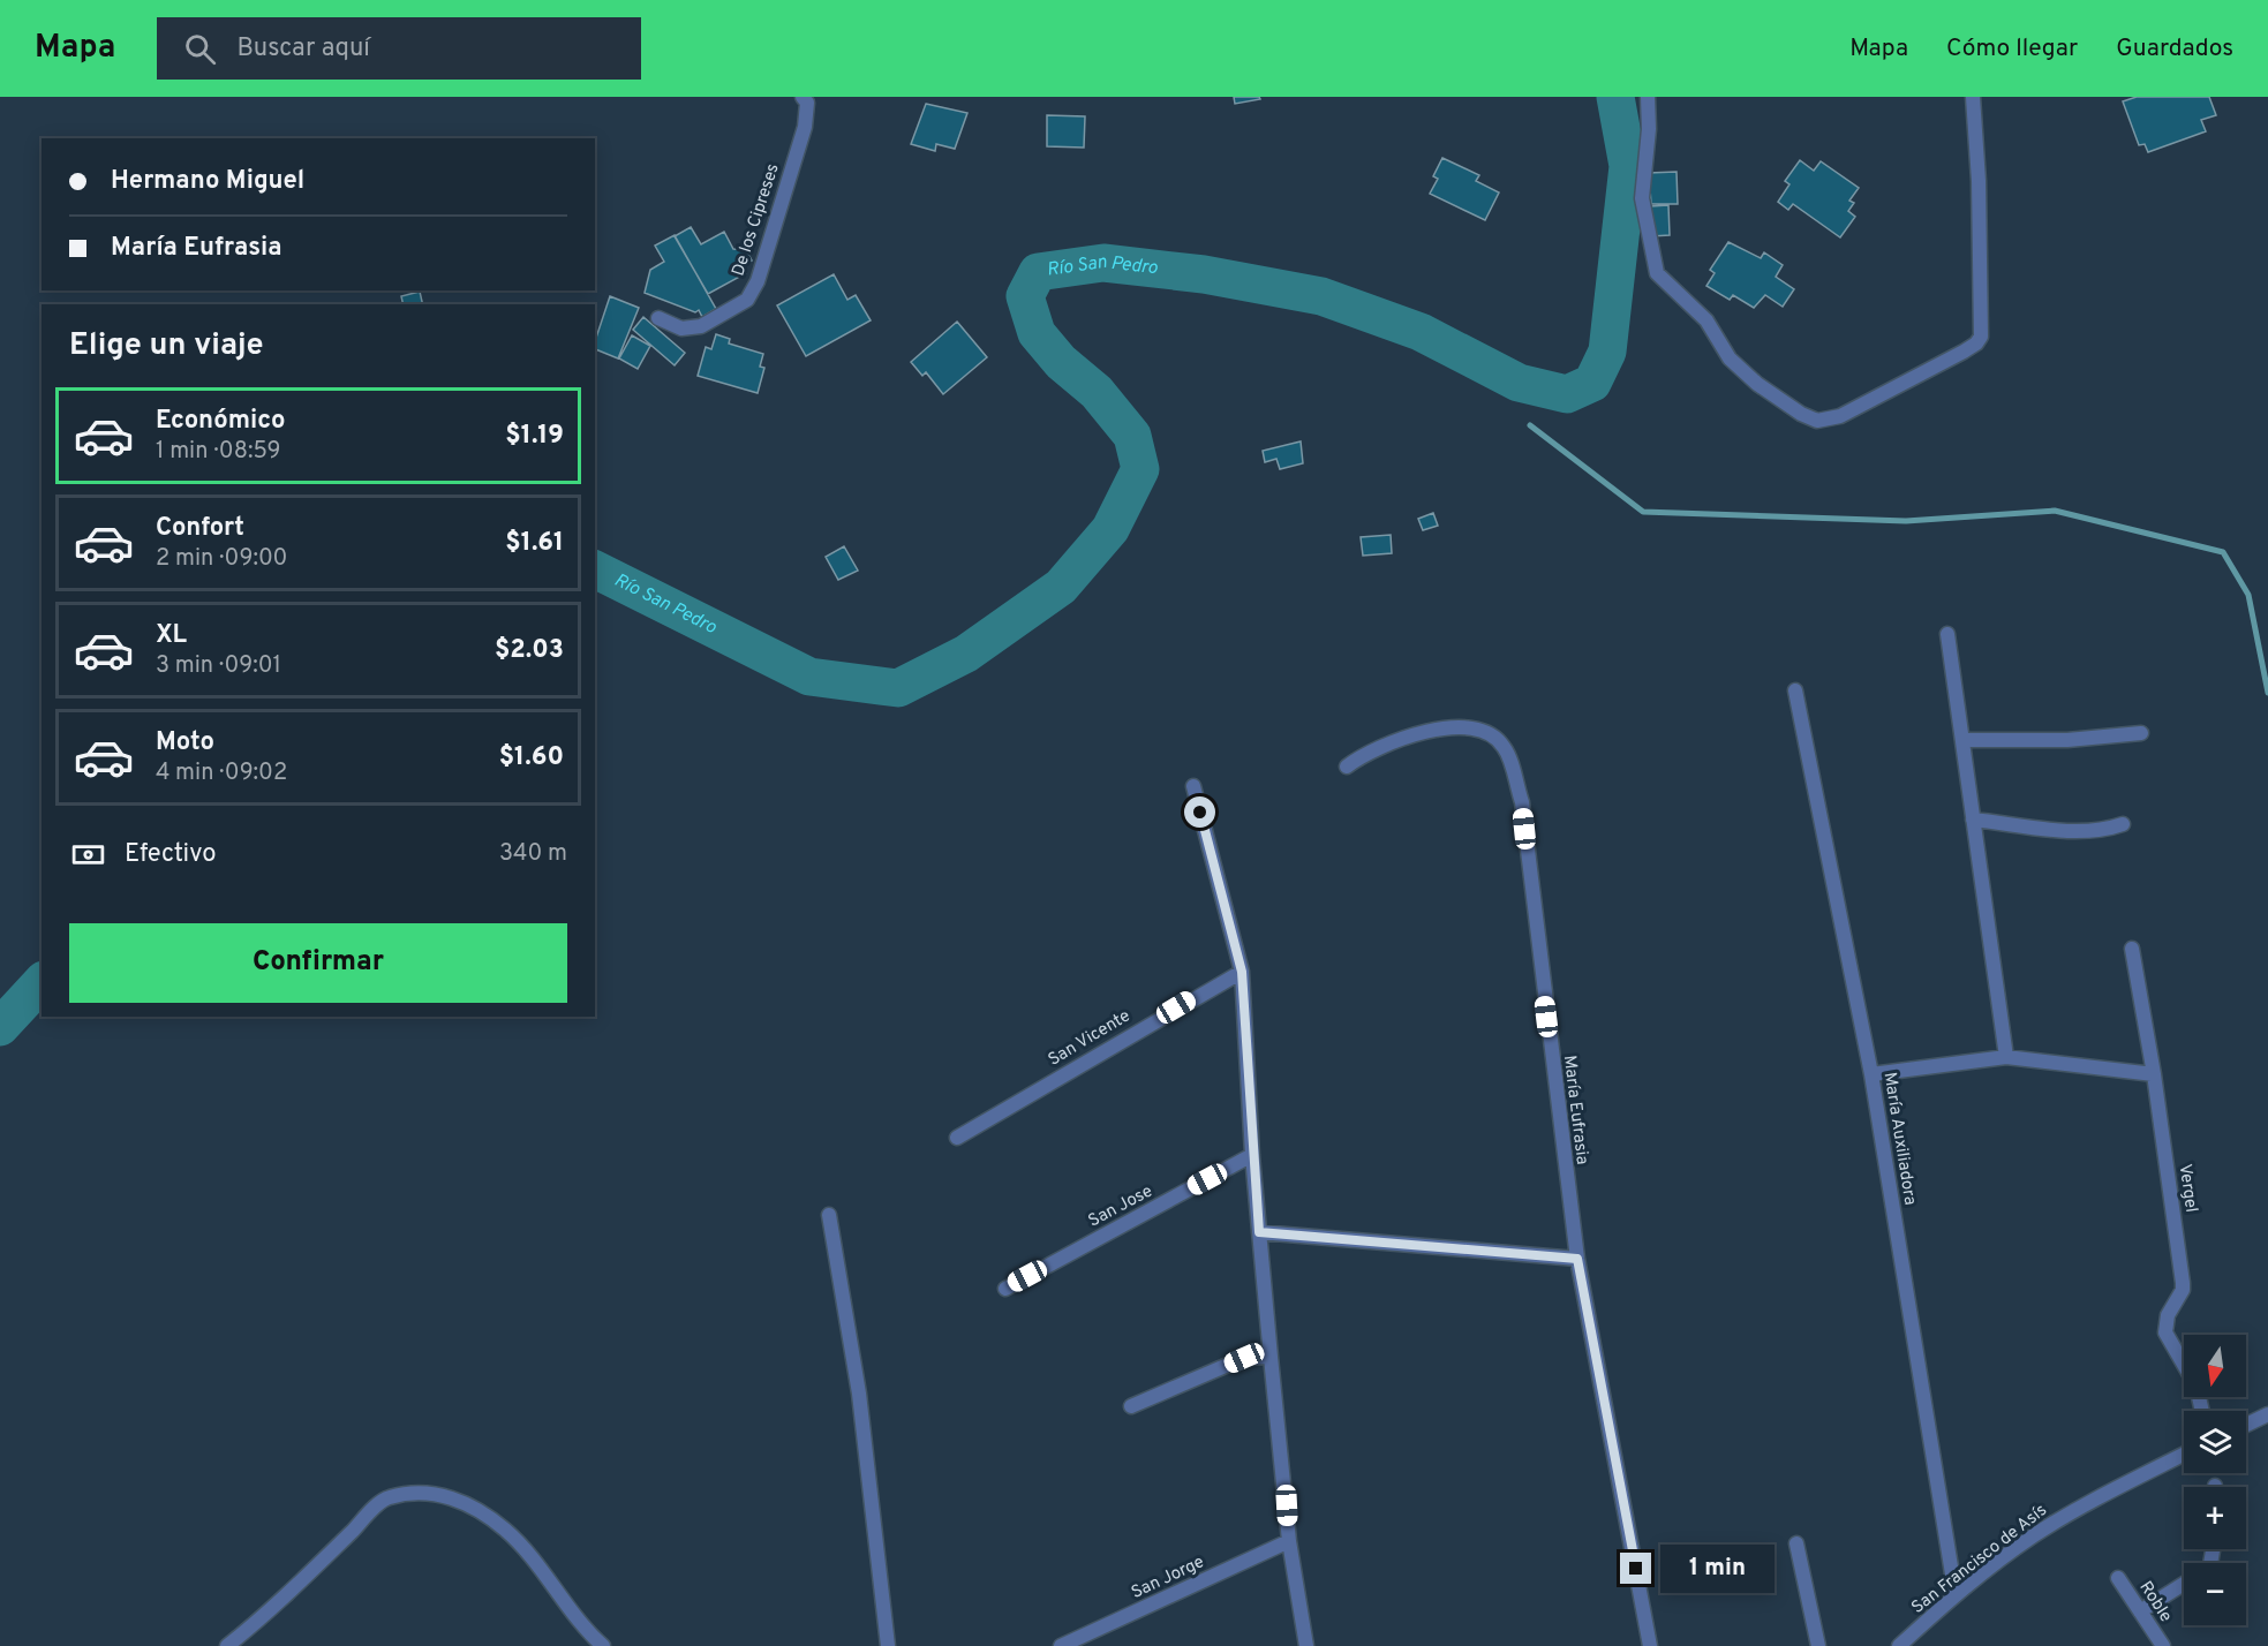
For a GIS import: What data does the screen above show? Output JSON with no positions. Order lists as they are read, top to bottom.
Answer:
{
  "streets": {
    "street": [
      "De los Cipreses",
      "San Vicente",
      "María Eufrasia",
      "María Auxiliadora",
      "Vergel",
      "San Jose",
      "San Francisco de Asís",
      "San Jorge",
      "Roble"
    ]
  },
  "crossings": [
    ["María Auxiliadora", "San Francisco de Asís"]
  ],
  "water": ["Río San Pedro"],
  "north": "bottom",
  "page": {
    "header": "Mapa",
    "search": "Buscar aquí",
    "nav": ["Mapa", "Cómo llegar", "Guardados"],
    "banner": ["Hermano Miguel", "María Eufrasia"],
    "heading": "Elige un viaje",
    "list": [
      {
        "name": "Económico",
        "note": "1 min · 08:59",
        "value": "$1.19"
      },
      {
        "name": "Confort",
        "note": "2 min · 09:00",
        "value": "$1.61"
      },
      {
        "name": "XL",
        "note": "3 min · 09:01",
        "value": "$2.03"
      },
      {
        "name": "Moto",
        "note": "4 min · 09:02",
        "value": "$1.60"
      }
    ],
    "pay": ["Efectivo", "340 m"],
    "buttons": "Confirmar",
    "map_buttons": ["+", "−"],
    "bubble": "1 min"
  }
}
